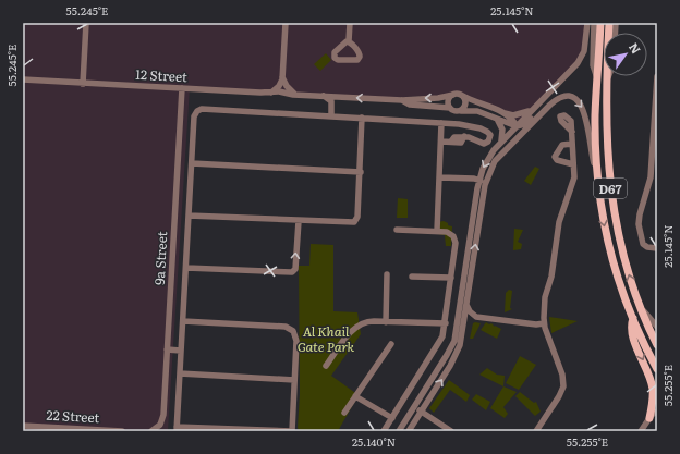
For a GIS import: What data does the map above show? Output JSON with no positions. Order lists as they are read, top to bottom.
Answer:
{
  "streets": {
    "main road": ["D67"],
    "street": ["12 Street", "9a Street", "22 Street"]
  },
  "crossings": [
    ["12 Street", "9a Street"]
  ],
  "parks": ["Al Khail Gate Park"],
  "north": "top right",
  "coordinates": [
    "55.245°E",
    "25.145°N",
    "55.255°E",
    "25.140°N"
  ]
}
